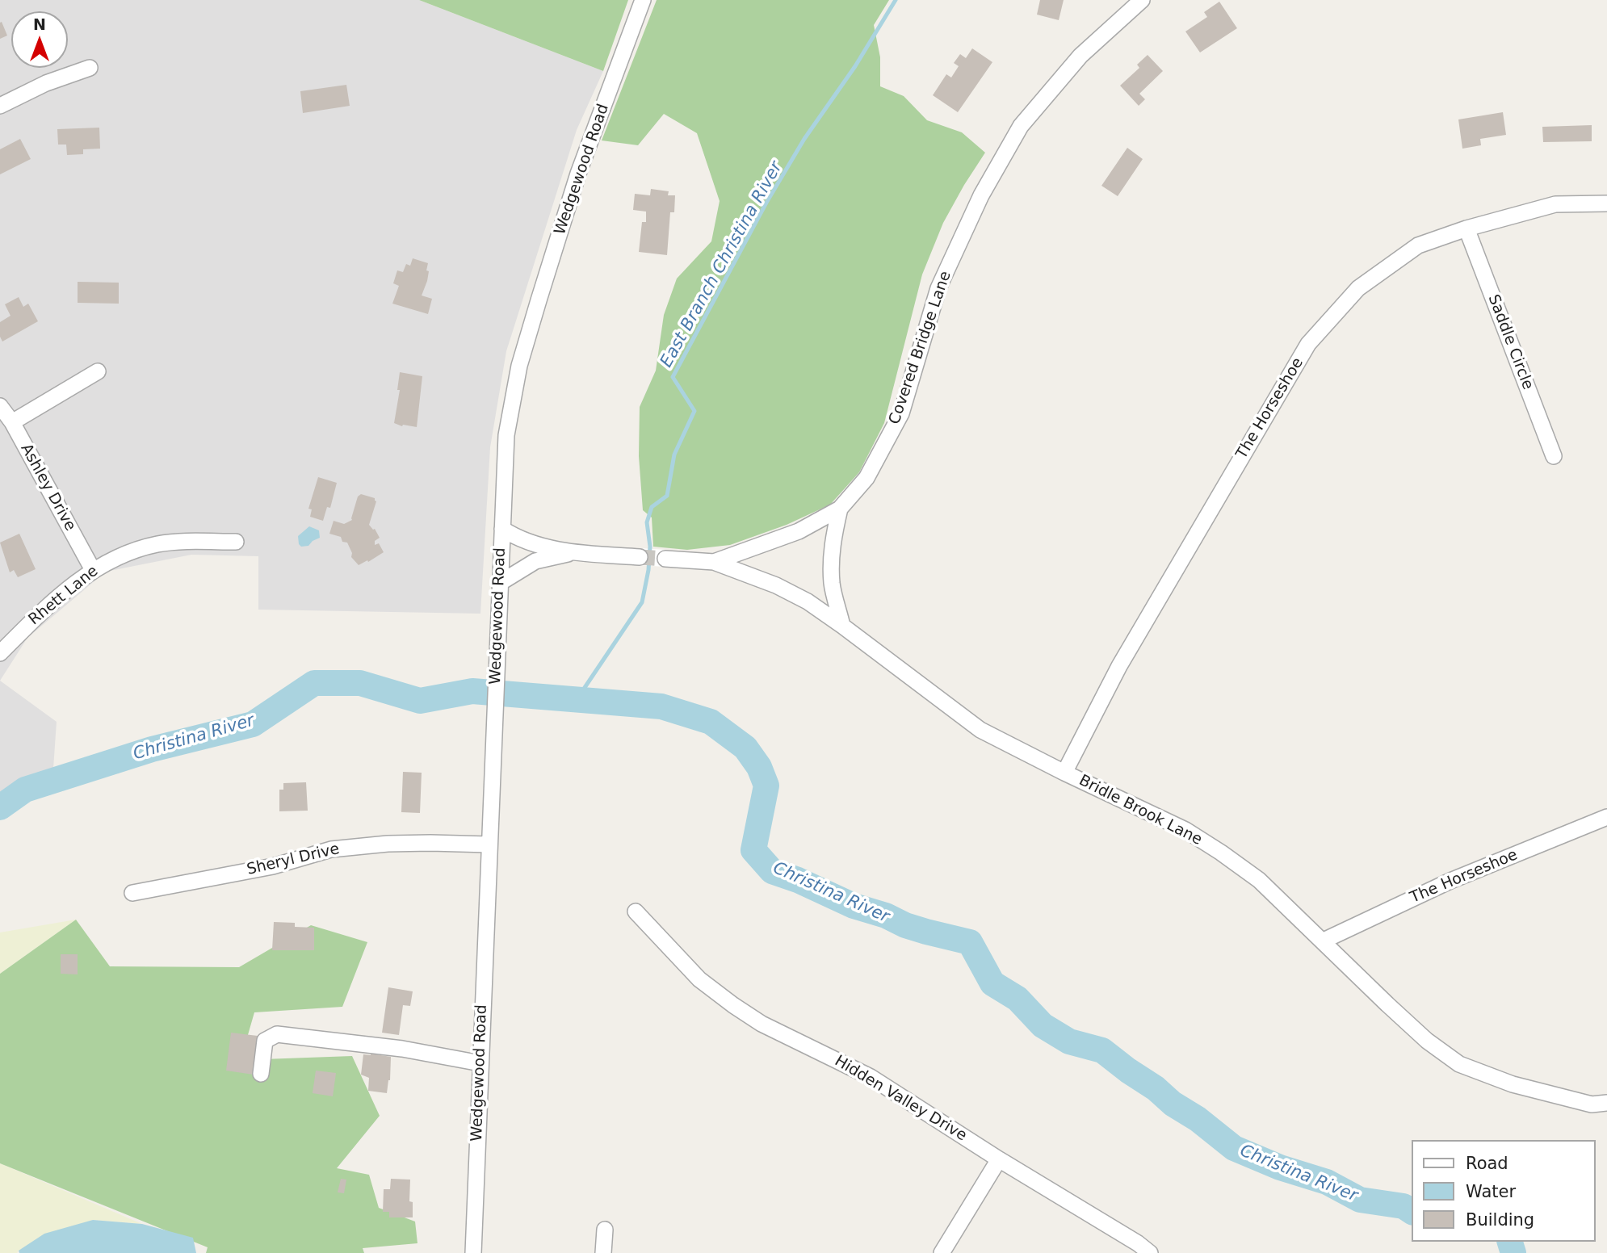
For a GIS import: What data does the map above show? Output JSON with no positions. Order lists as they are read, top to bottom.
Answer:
{
  "streets": {
    "street": [
      "Wedgewood Road",
      "Saddle Circle",
      "Covered Bridge Lane",
      "The Horseshoe",
      "Ashley Drive",
      "Rhett Lane",
      "Bridle Brook Lane",
      "Sheryl Drive",
      "Hidden Valley Drive"
    ]
  },
  "crossings": [
    ["Wedgewood Road", "Sheryl Drive"],
    ["Saddle Circle", "The Horseshoe"],
    ["Covered Bridge Lane", "Bridle Brook Lane"],
    ["The Horseshoe", "Bridle Brook Lane"],
    ["Ashley Drive", "Rhett Lane"]
  ],
  "water": ["East Branch Christina River", "Christina River"],
  "legend": ["Road", "Water", "Building"],
  "north": "top"
}
